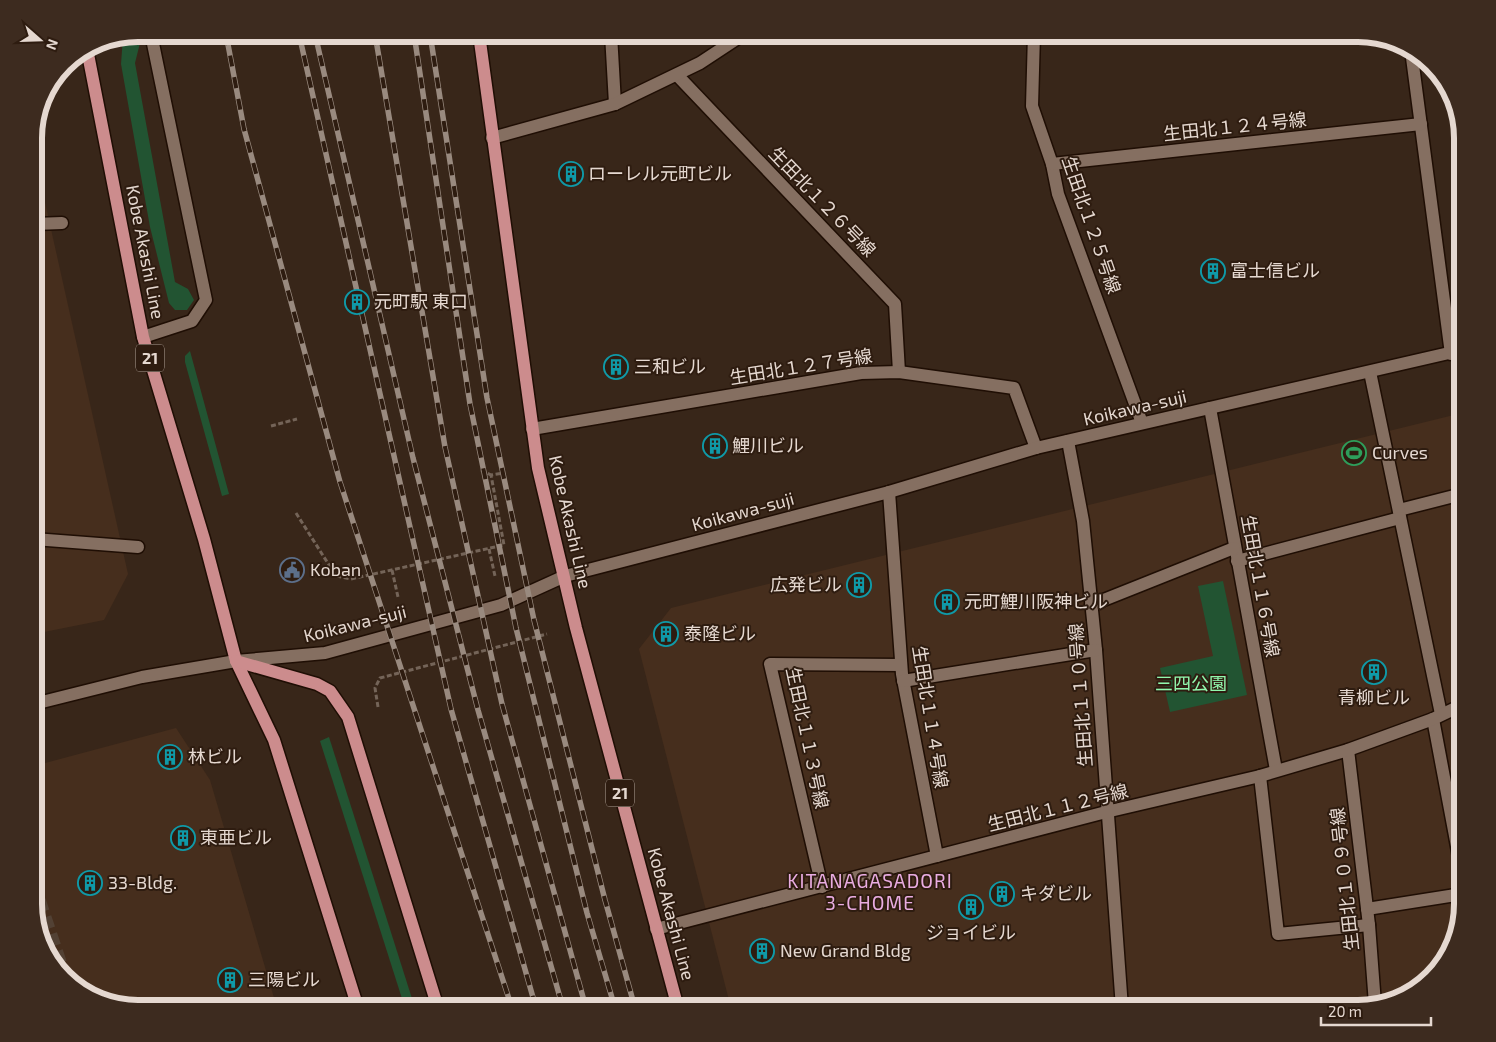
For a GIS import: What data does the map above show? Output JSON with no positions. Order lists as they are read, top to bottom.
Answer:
{
  "streets": {
    "main road": ["Kobe Akashi Line", "21"],
    "street": [
      "生田北１２４号線",
      "生田北１２６号線",
      "生田北１２５号線",
      "生田北１２７号線",
      "Koikawa-suji",
      "生田北１１６号線",
      "生田北１１０号線",
      "生田北１１４号線",
      "生田北１１３号線",
      "生田北１１２号線",
      "生田北１０９号線"
    ]
  },
  "crossings": [
    ["生田北１２４号線", "生田北１２５号線"],
    ["生田北１２６号線", "生田北１２７号線"],
    ["生田北１２５号線", "Koikawa-suji"],
    ["Kobe Akashi Line", "生田北１２７号線"],
    ["Kobe Akashi Line", "Koikawa-suji"],
    ["Kobe Akashi Line", "生田北１１２号線"],
    ["生田北１２７号線", "Koikawa-suji"],
    ["Koikawa-suji", "生田北１１６号線"],
    ["Koikawa-suji", "生田北１１０号線"],
    ["Koikawa-suji", "生田北１１４号線"],
    ["生田北１１６号線", "生田北１１２号線"],
    ["生田北１１０号線", "生田北１１２号線"],
    ["生田北１１４号線", "生田北１１３号線"],
    ["生田北１１４号線", "生田北１１２号線"],
    ["生田北１１３号線", "生田北１１２号線"],
    ["生田北１１２号線", "生田北１０９号線"]
  ],
  "districts": ["KITANAGASADORI 3-CHOME"],
  "parks": ["三四公園"],
  "places": {
    "building": [
      "ローレル元町ビル",
      "富士信ビル",
      "元町駅 東口",
      "三和ビル",
      "鯉川ビル",
      "広発ビル",
      "元町鯉川阪神ビル",
      "泰隆ビル",
      "青柳ビル",
      "林ビル",
      "東亜ビル",
      "33-Bldg.",
      "キダビル",
      "ジョイビル",
      "New Grand Bldg",
      "三陽ビル"
    ],
    "sports": ["Curves"],
    "public building": ["Koban"]
  },
  "scale_bar": "20 m",
  "north": "right"
}
